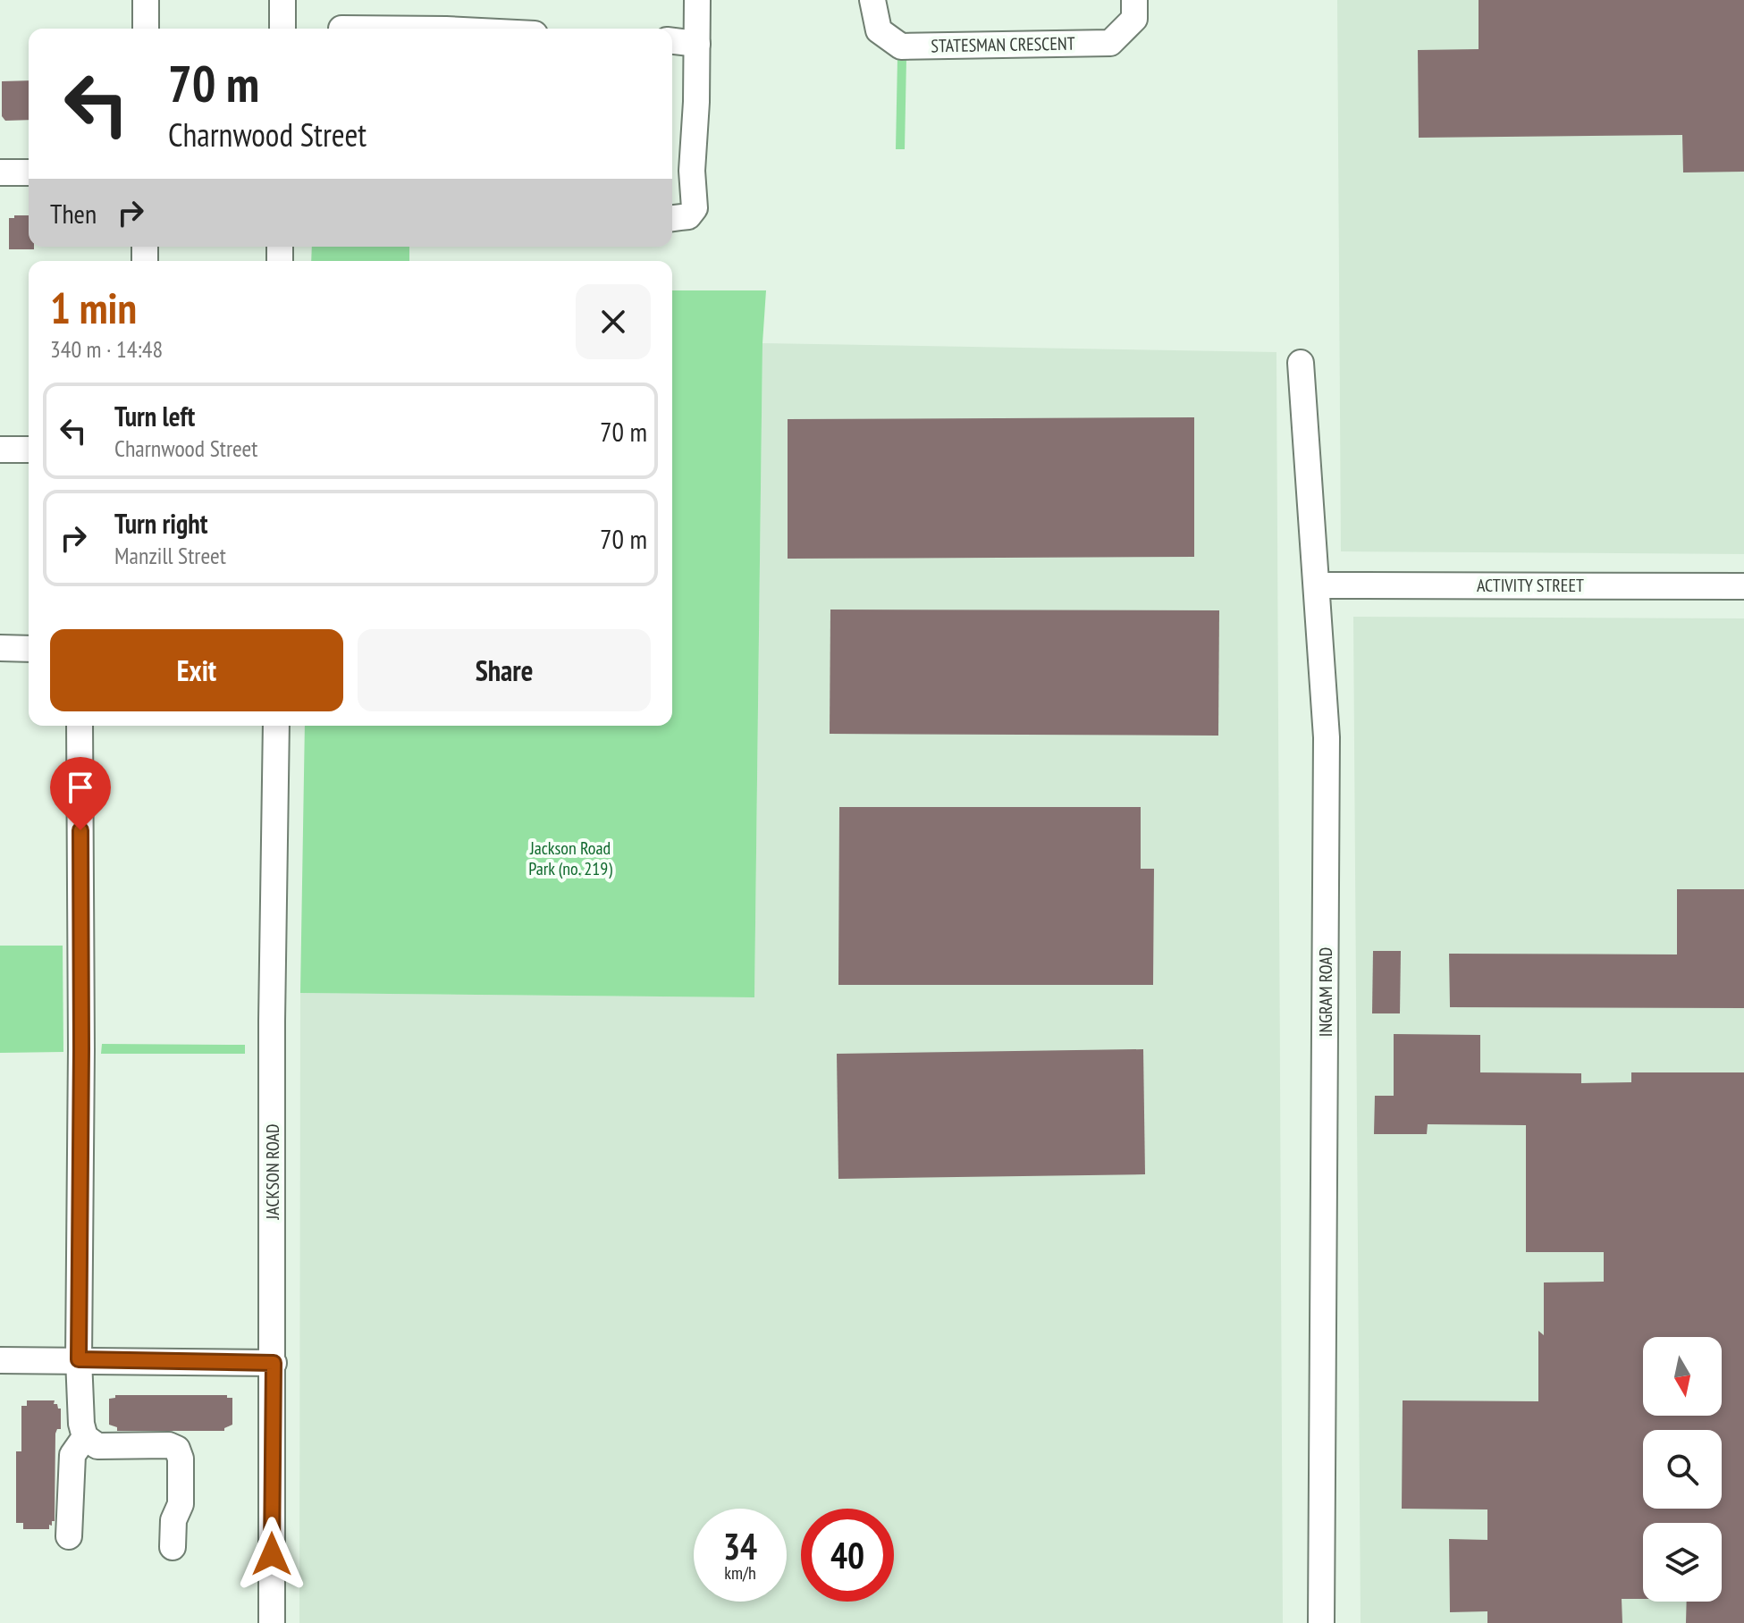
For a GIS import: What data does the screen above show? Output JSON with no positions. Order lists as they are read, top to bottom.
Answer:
{
  "streets": {
    "street": [
      "STATESMAN CRESCENT",
      "ACTIVITY STREET",
      "INGRAM ROAD",
      "JACKSON ROAD"
    ]
  },
  "crossings": [
    ["ACTIVITY STREET", "INGRAM ROAD"]
  ],
  "parks": ["Jackson Road Park (no. 219)"],
  "north": "bottom",
  "page": {
    "turn": ["70 m", "Charnwood Street"],
    "then": "Then",
    "heading": ["1 min", "340 m · 14:48"],
    "list": [
      {
        "name": "Turn left",
        "note": "Charnwood Street",
        "value": "70 m"
      },
      {
        "name": "Turn right",
        "note": "Manzill Street",
        "value": "70 m"
      }
    ],
    "buttons": ["Exit", "Share"],
    "speed": "34 km/h",
    "limit": "40"
  }
}
